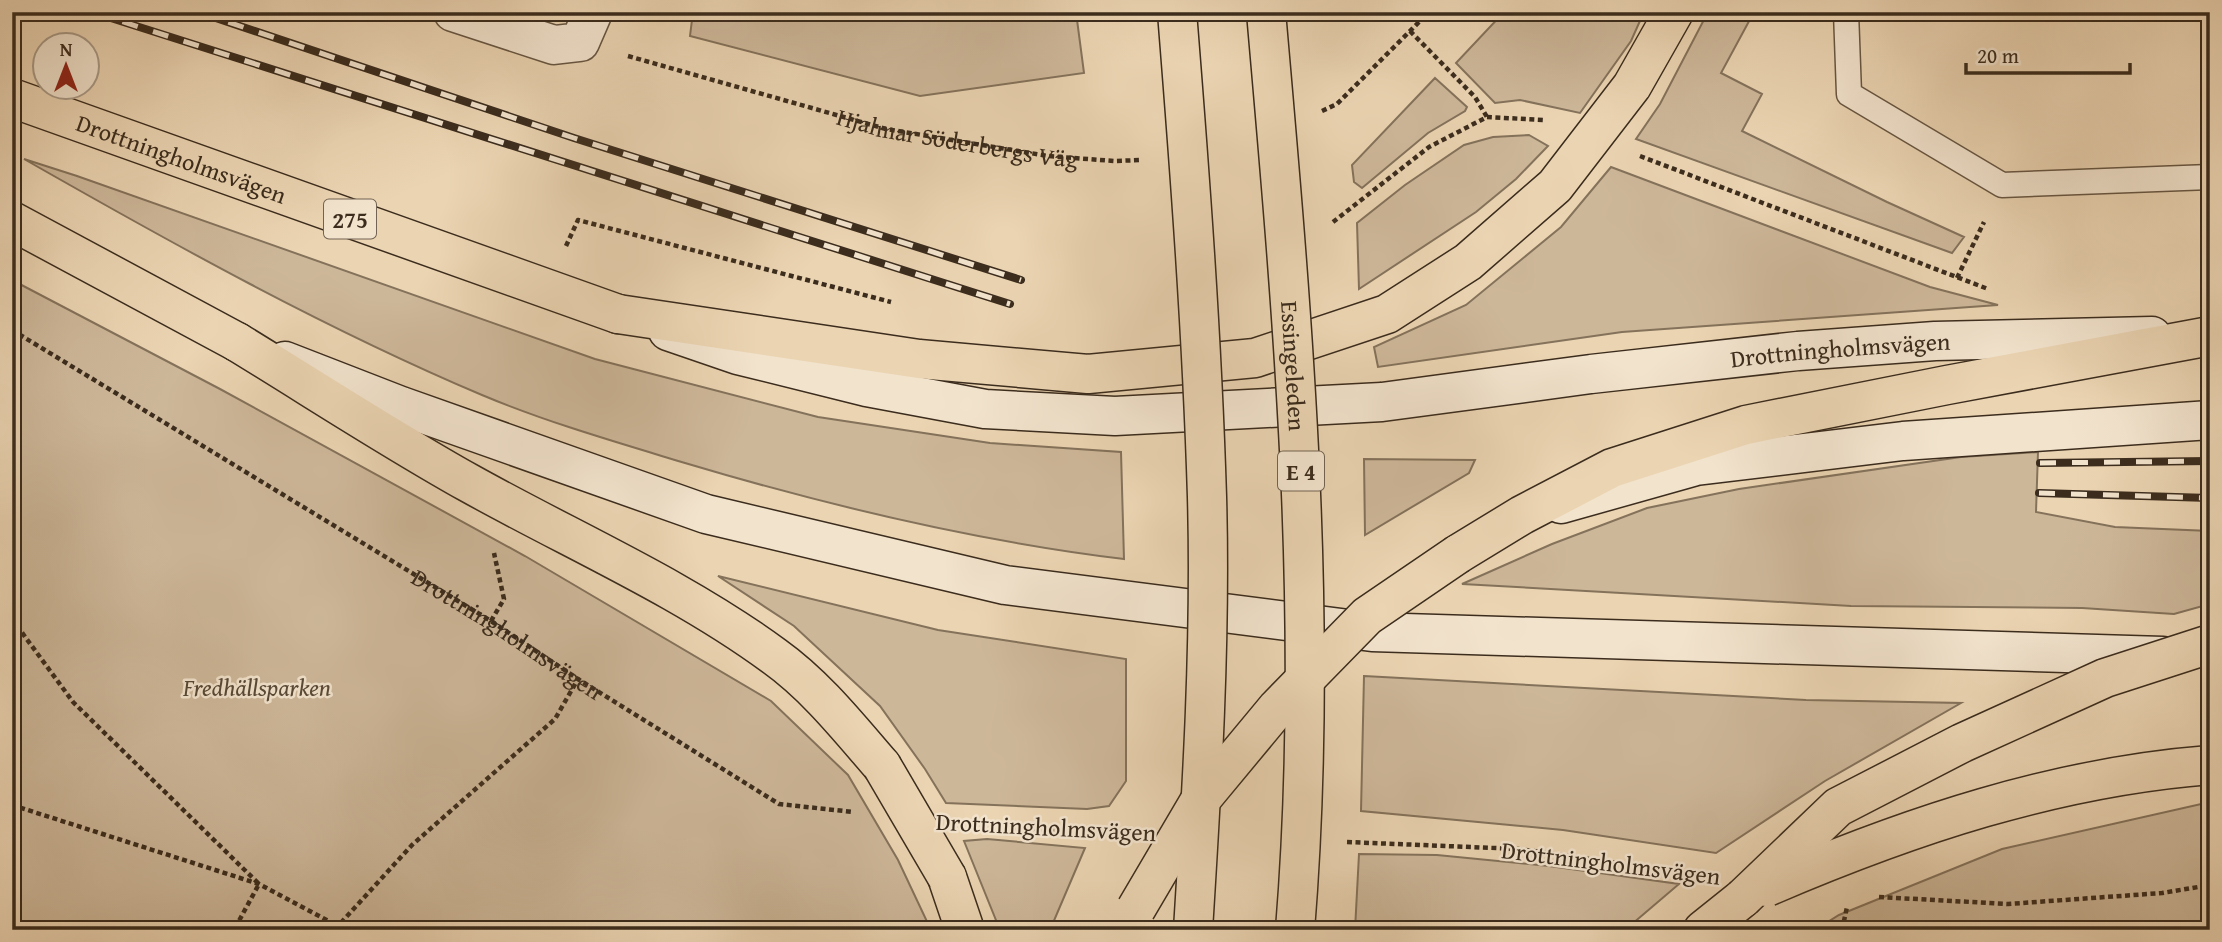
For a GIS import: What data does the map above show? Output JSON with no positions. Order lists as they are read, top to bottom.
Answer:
{
  "streets": {
    "main road": [
      "Drottningholmsvägen",
      "275",
      "Essingeleden",
      "E 4"
    ],
    "path": ["Hjalmar Söderbergs Väg"]
  },
  "parks": ["Fredhällsparken"],
  "scale_bar": "20 m",
  "north": "top"
}
